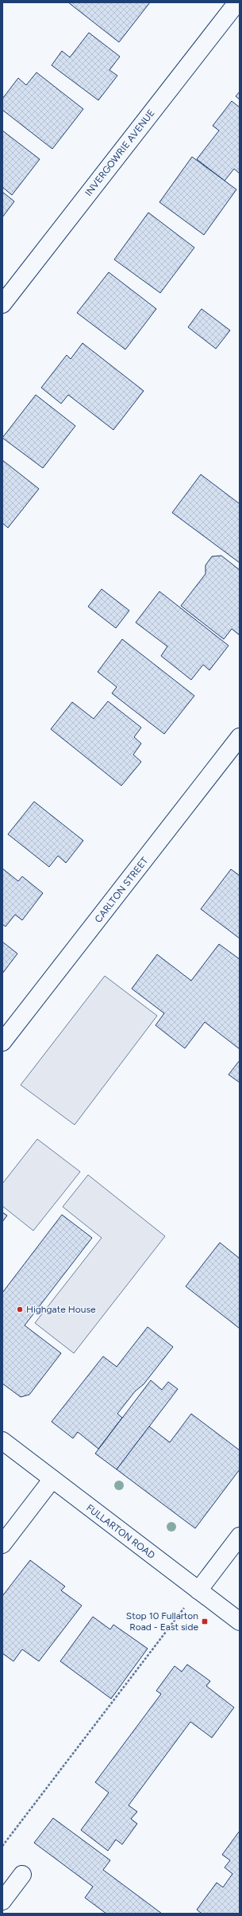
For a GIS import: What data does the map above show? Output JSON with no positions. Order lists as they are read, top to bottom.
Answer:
{
  "streets": {
    "street": ["INVERGOWRIE AVENUE", "CARLTON STREET", "FULLARTON ROAD"]
  },
  "places": {
    "other": ["Highgate House"],
    "transit": ["Stop 10 Fullarton Road - East side"]
  }
}
